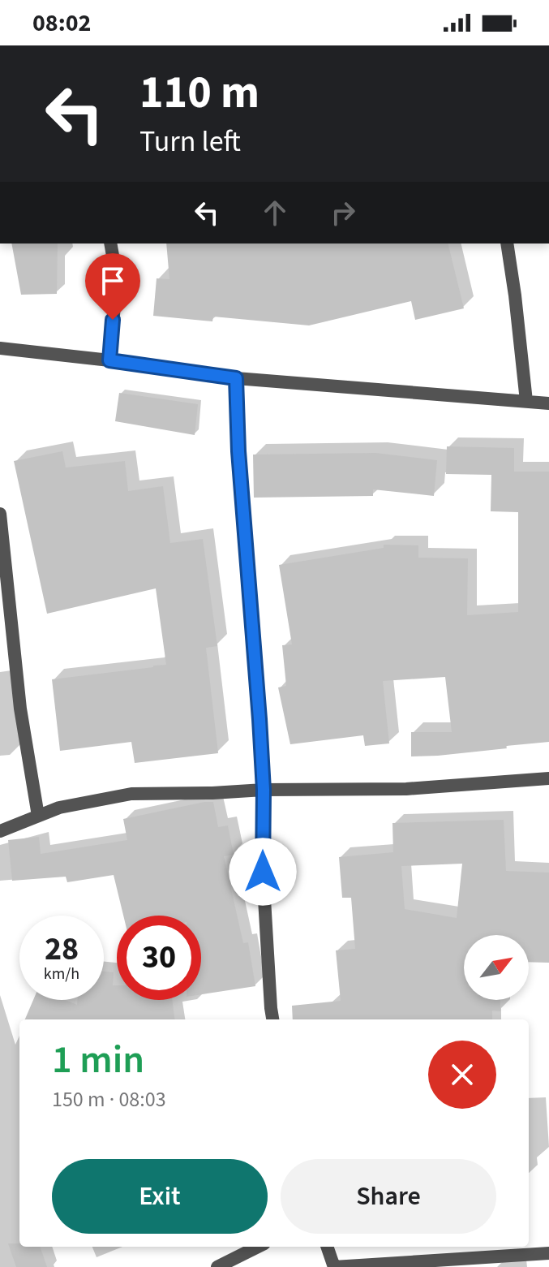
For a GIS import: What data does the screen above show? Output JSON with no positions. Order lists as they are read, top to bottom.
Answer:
{
  "north": "top right",
  "page": {
    "status": "08:02",
    "turn": ["110 m", "Turn left"],
    "speed": "28 km/h",
    "limit": "30",
    "heading": ["1 min", "150 m · 08:03"],
    "buttons": ["Exit", "Share"]
  }
}
